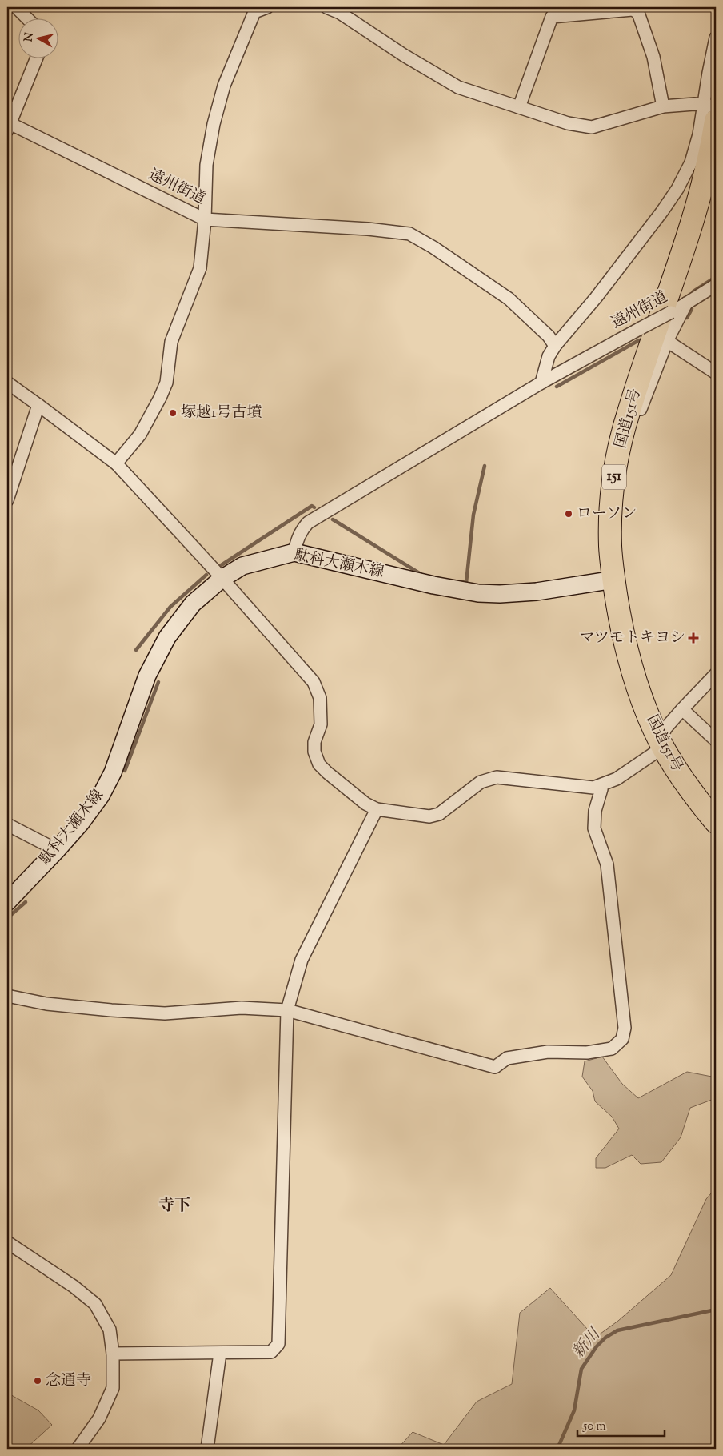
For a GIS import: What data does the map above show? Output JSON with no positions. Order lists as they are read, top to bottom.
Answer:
{
  "streets": {
    "highway": ["国道151号", "151"],
    "main road": ["駄科大瀬木線"],
    "street": ["遠州街道"]
  },
  "crossings": [
    ["遠州街道", "国道151号"],
    ["遠州街道", "駄科大瀬木線"],
    ["国道151号", "駄科大瀬木線"]
  ],
  "districts": ["寺下"],
  "water": ["新川"],
  "places": {
    "other": ["塚越1号古墳", "ローソン", "念通寺"],
    "health": ["マツモトキヨシ"]
  },
  "scale_bar": "50 m",
  "north": "left"
}
